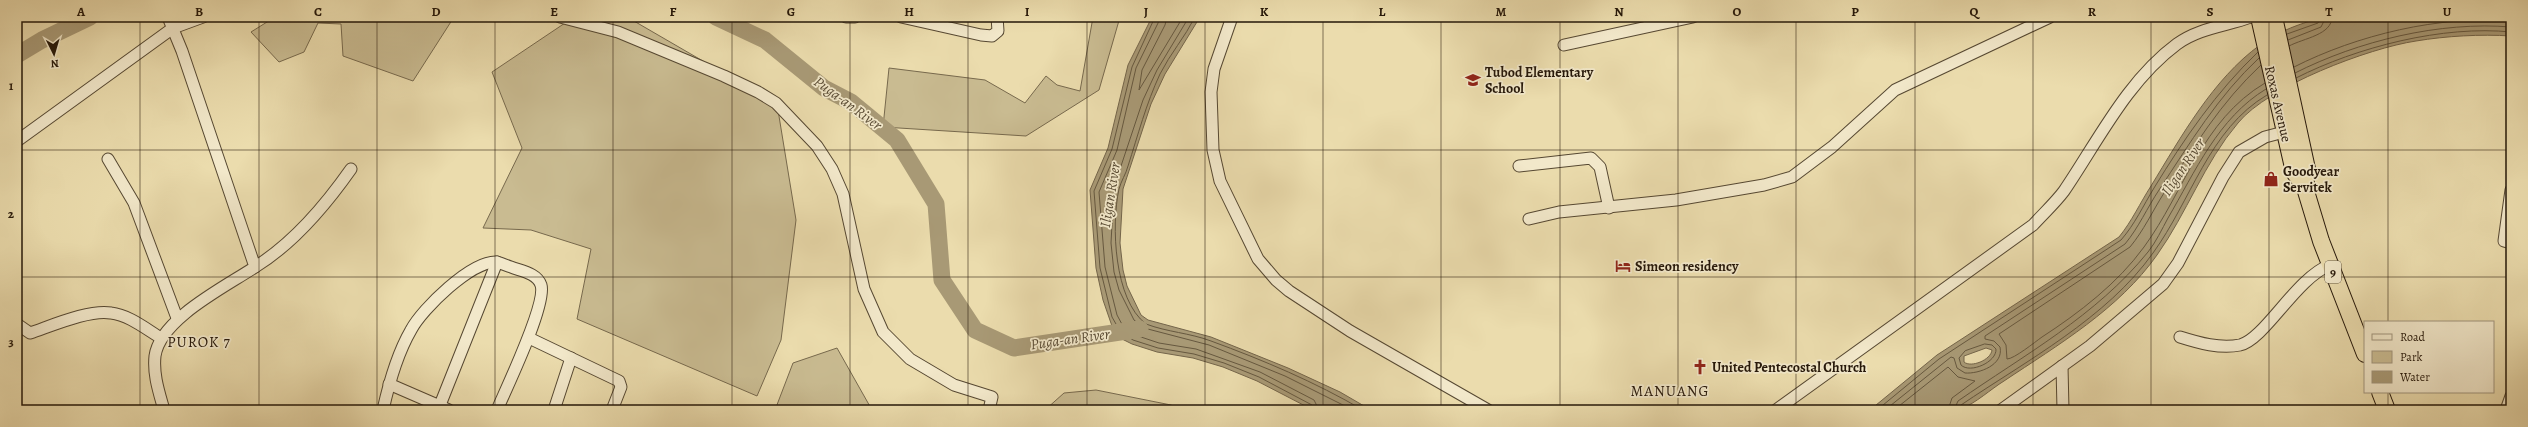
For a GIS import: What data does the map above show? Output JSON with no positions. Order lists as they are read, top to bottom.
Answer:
{
  "streets": {
    "highway": ["Roxas Avenue", "9"]
  },
  "districts": ["PUROK 7", "MANUANG"],
  "water": ["Puga-an River", "Iligan River"],
  "places": {
    "school or university": ["Tubod Elementary School"],
    "shop": ["Goodyear Servitek"],
    "hotel": ["Simeon residency"],
    "church": ["United Pentecostal Church"]
  },
  "legend": ["Road", "Park", "Water"],
  "north": "bottom",
  "grid": {
    "columns": [
      "A",
      "B",
      "C",
      "D",
      "E",
      "F",
      "G",
      "H",
      "I",
      "J",
      "K",
      "L",
      "M",
      "N",
      "O",
      "P",
      "Q",
      "R",
      "S",
      "T",
      "U"
    ],
    "rows": ["1", "2", "3"]
  }
}
